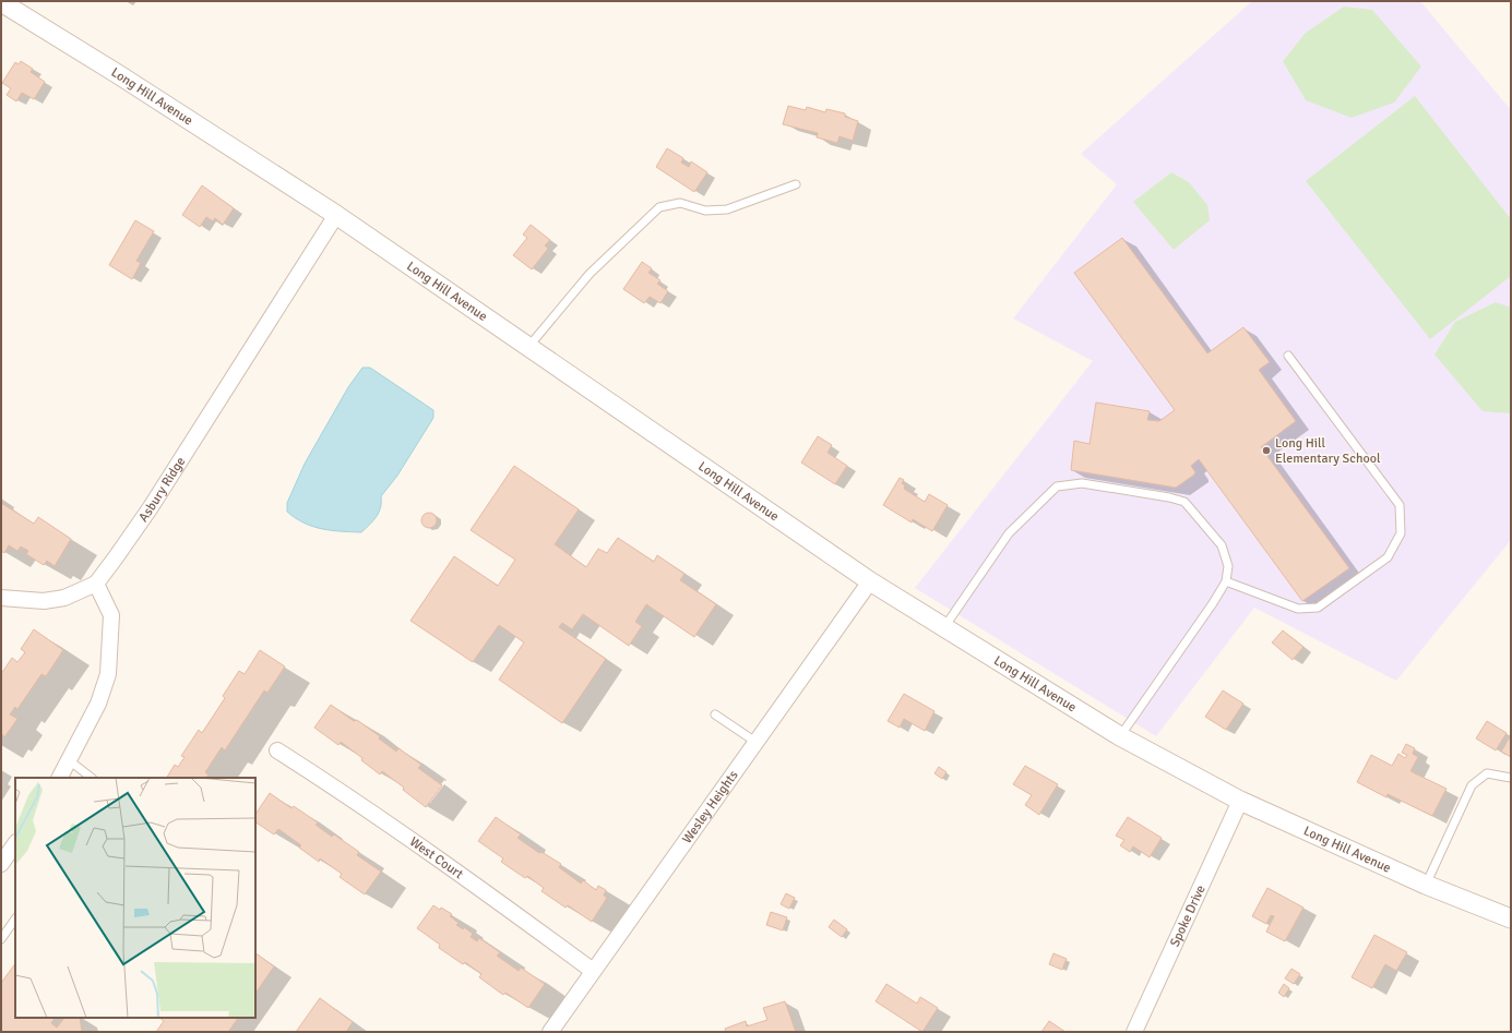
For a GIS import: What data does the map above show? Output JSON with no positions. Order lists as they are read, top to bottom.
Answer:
{
  "streets": {
    "street": [
      "Long Hill Avenue",
      "Asbury Ridge",
      "Wesley Heights",
      "West Court",
      "Spoke Drive"
    ]
  },
  "crossings": [
    ["Long Hill Avenue", "Asbury Ridge"],
    ["Long Hill Avenue", "Wesley Heights"],
    ["Long Hill Avenue", "Spoke Drive"],
    ["Wesley Heights", "West Court"]
  ],
  "places": ["Long Hill Elementary School"]
}
